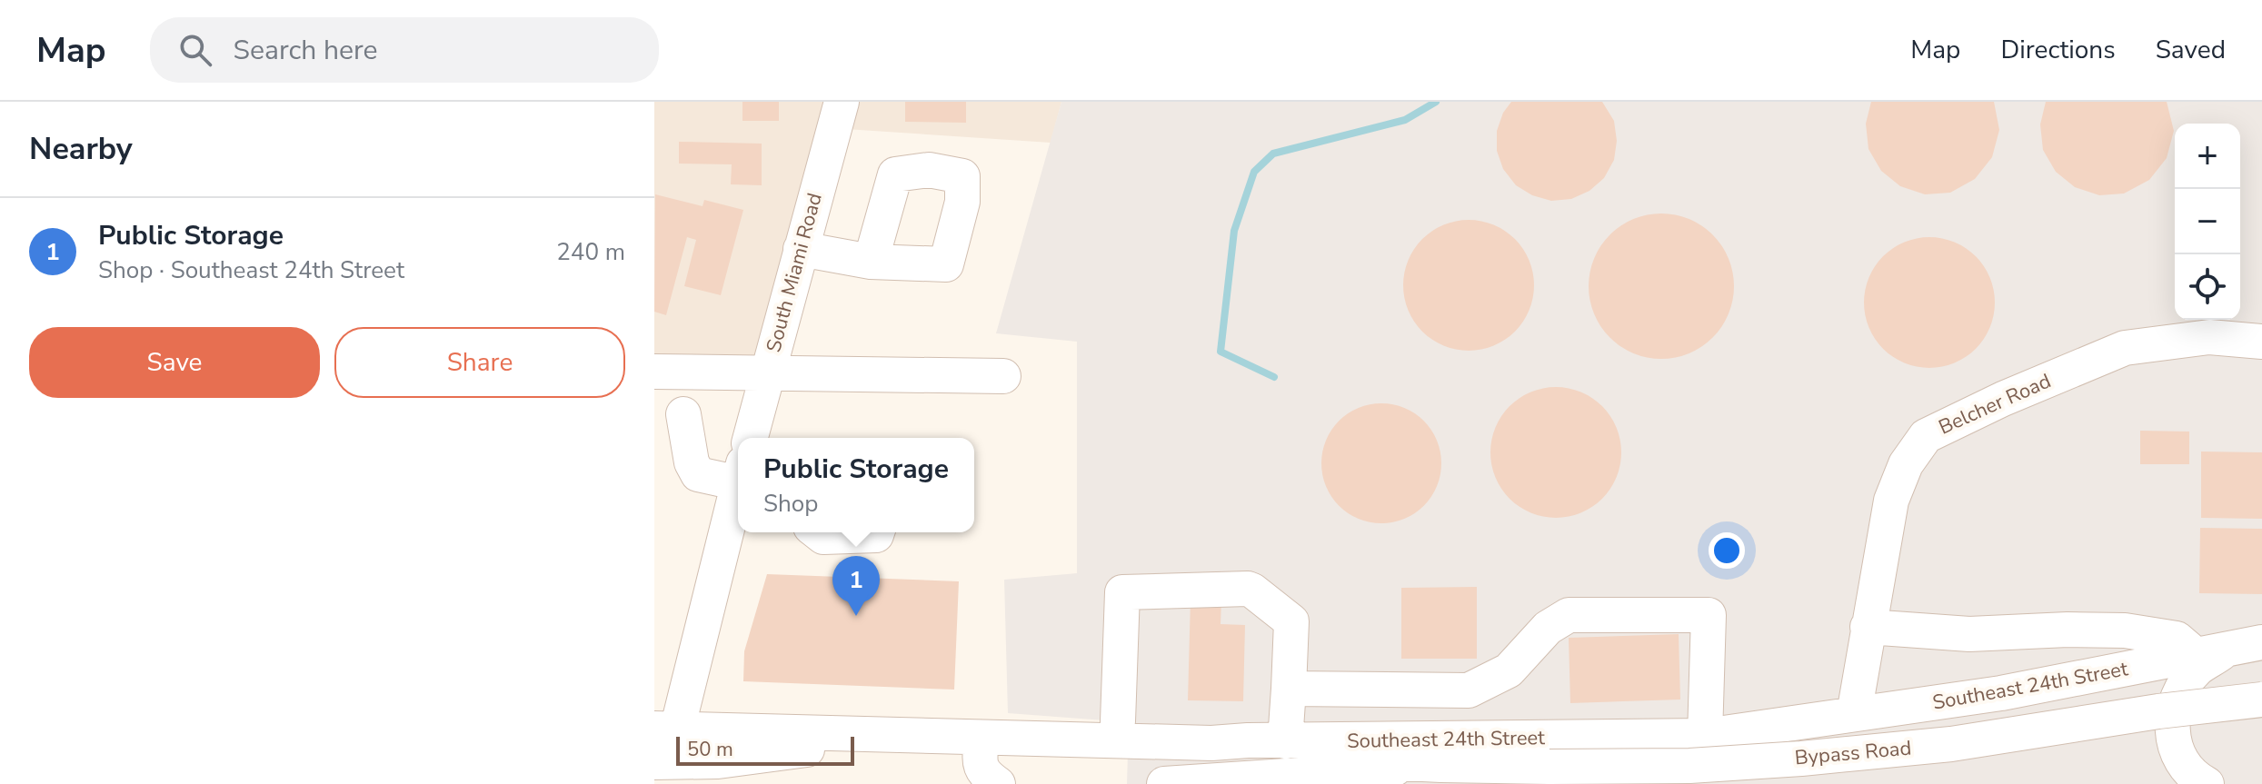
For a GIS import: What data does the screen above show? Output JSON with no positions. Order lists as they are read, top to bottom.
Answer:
{
  "streets": {
    "street": [
      "South Miami Road",
      "Belcher Road",
      "Southeast 24th Street",
      "Bypass Road"
    ]
  },
  "crossings": [
    ["Belcher Road", "Southeast 24th Street"],
    ["Southeast 24th Street", "Bypass Road"]
  ],
  "scale_bar": "50 m",
  "page": {
    "header": "Map",
    "search": "Search here",
    "nav": ["Map", "Directions", "Saved"],
    "heading": "Nearby",
    "map_buttons": ["+", "−"],
    "list": [
      {
        "mark": "1",
        "name": "Public Storage",
        "note": "Shop · Southeast 24th Street",
        "value": "240 m"
      }
    ],
    "buttons": ["Save", "Share"],
    "popup": ["Public Storage", "Shop"],
    "pins": "1",
    "scale": "50 m"
  }
}
